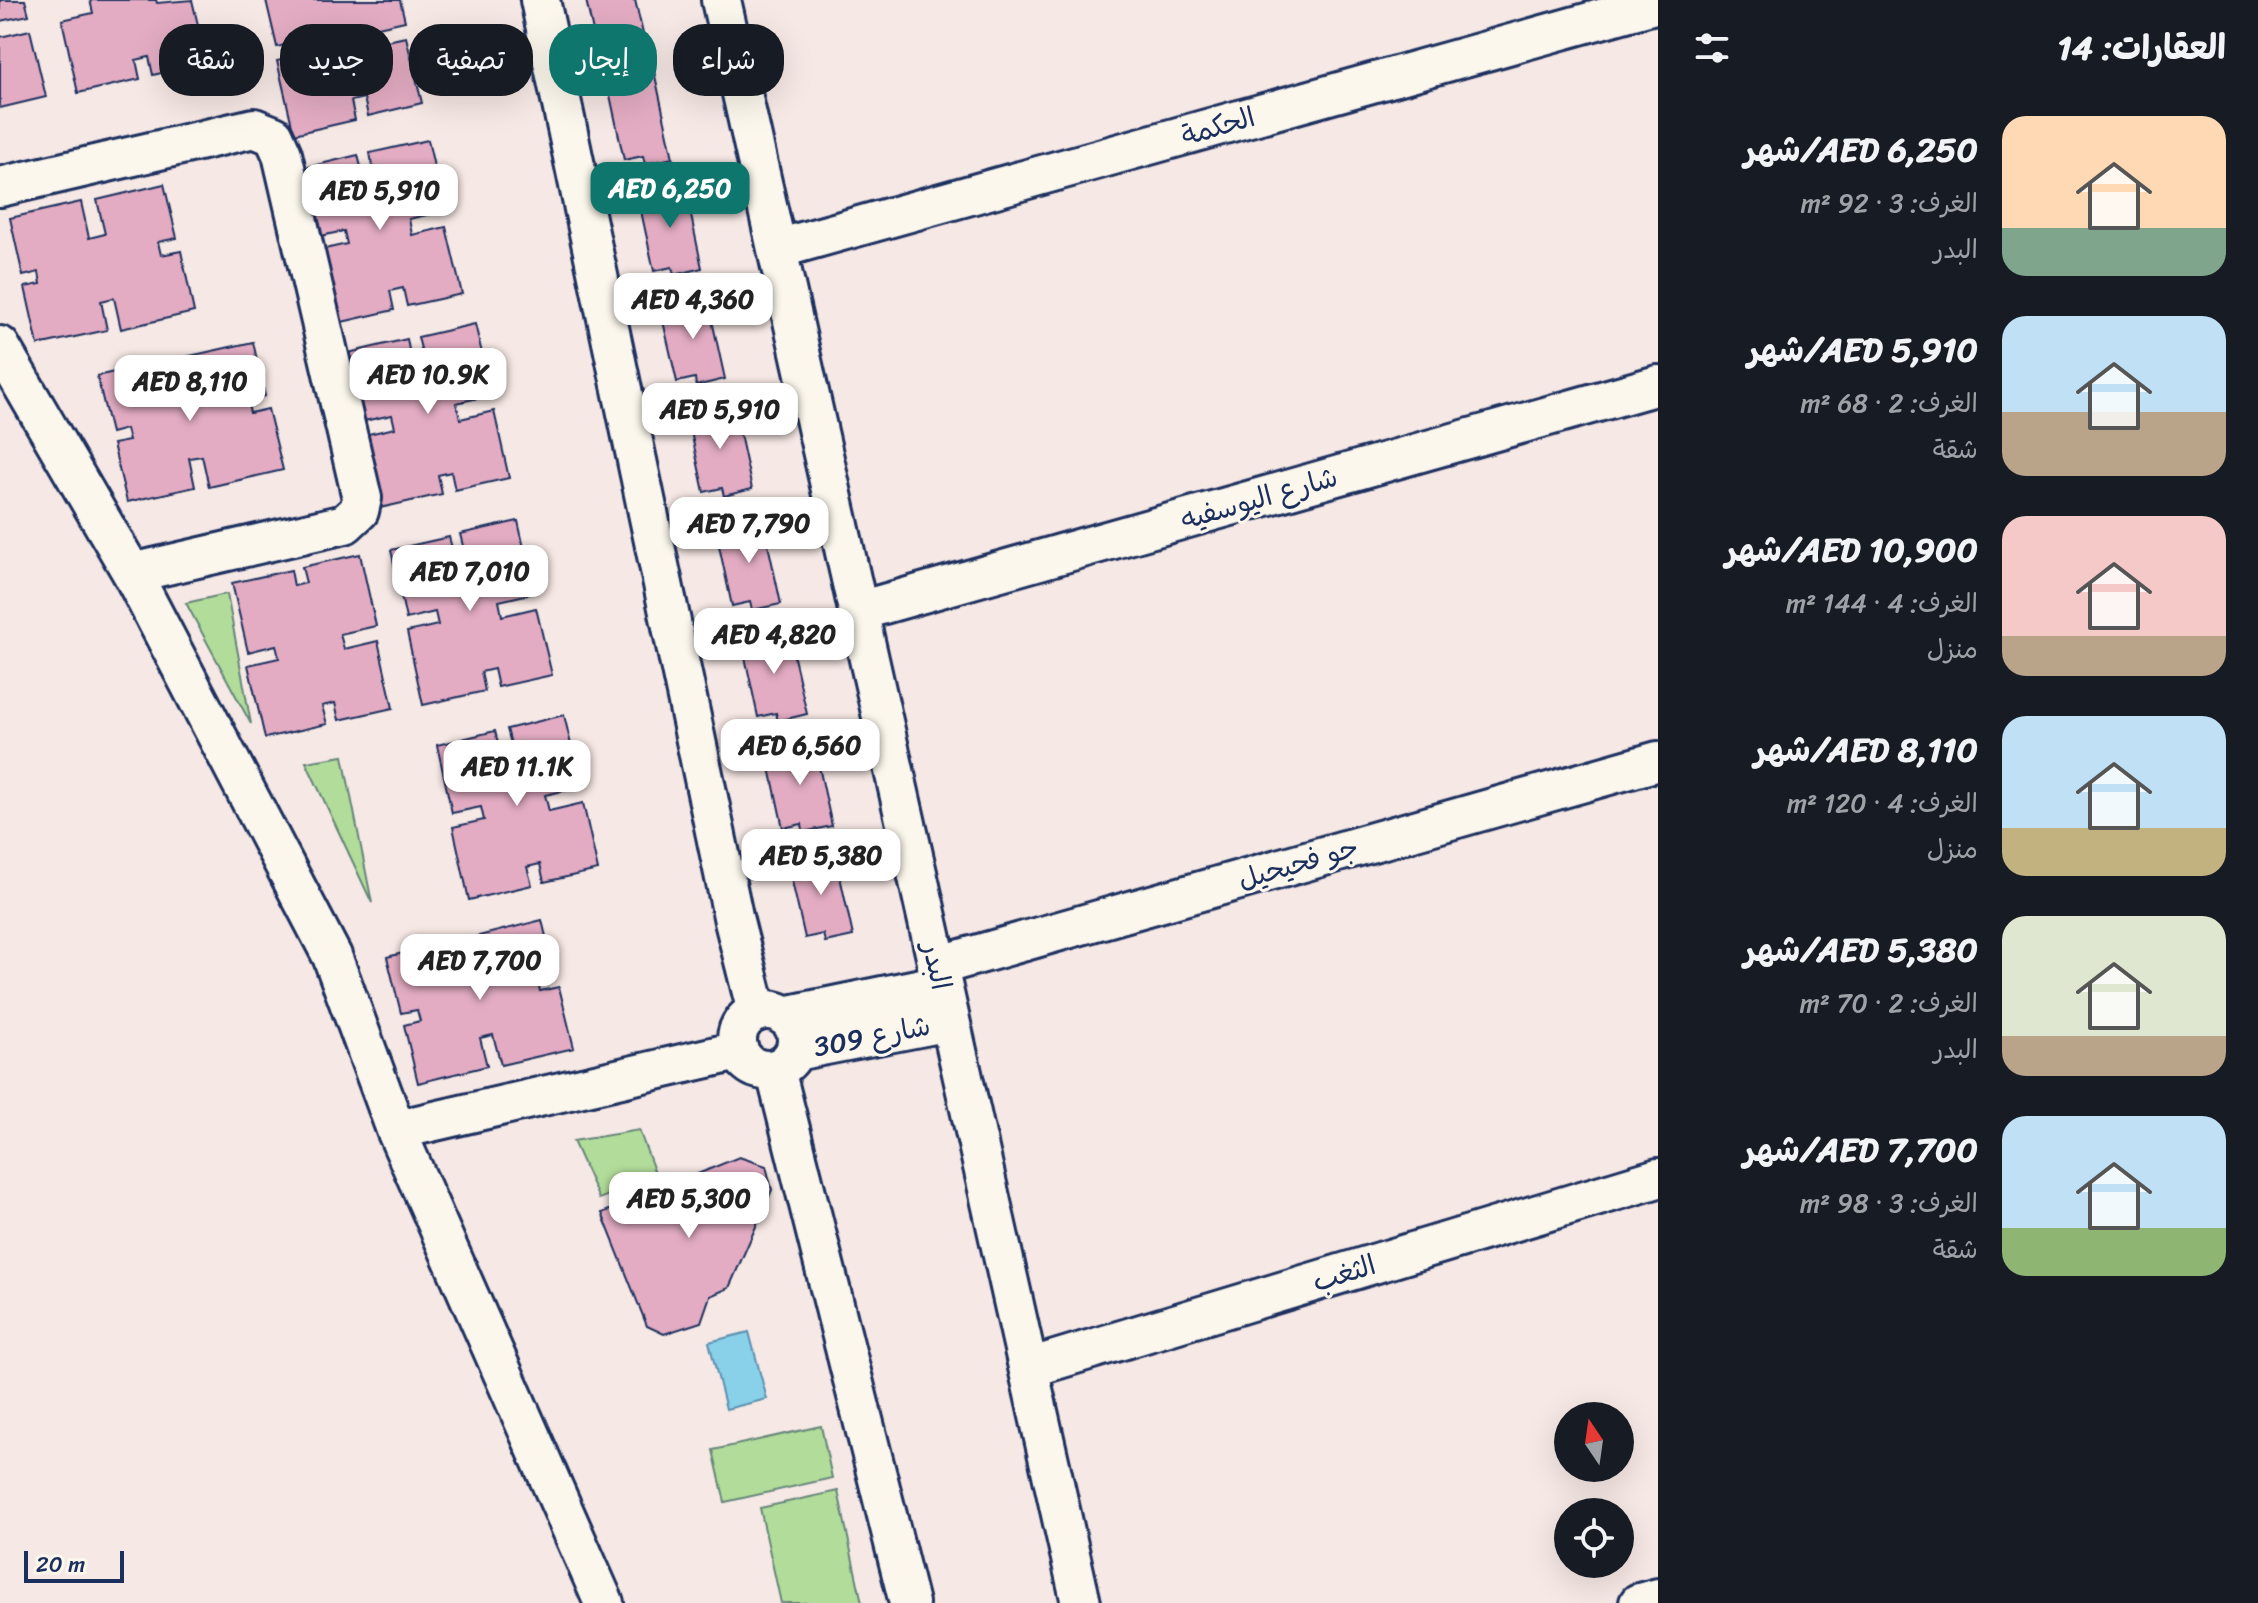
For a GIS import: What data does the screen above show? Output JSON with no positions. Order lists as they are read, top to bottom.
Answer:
{
  "streets": {
    "street": [
      "الحكمة",
      "شارع اليوسفيه",
      "جو فحيحيل",
      "البدر",
      "شارع 309",
      "الثغب"
    ]
  },
  "crossings": [
    ["الحكمة", "البدر"],
    ["شارع اليوسفيه", "البدر"],
    ["جو فحيحيل", "البدر"],
    ["جو فحيحيل", "شارع 309"],
    ["البدر", "شارع 309"],
    ["البدر", "الثغب"]
  ],
  "scale_bar": "20 m",
  "north": "top",
  "page": {
    "heading": "العقارات: 14",
    "chip": [
      "شراء",
      "إيجار",
      "تصفية",
      "جديد",
      "شقة"
    ],
    "list": [
      {
        "name": "AED 6,250/شهر",
        "note": "الغرف: 3 · 92 m² · البدر"
      },
      {
        "name": "AED 5,910/شهر",
        "note": "الغرف: 2 · 68 m² · شقة"
      },
      {
        "name": "AED 10,900/شهر",
        "note": "الغرف: 4 · 144 m² · منزل"
      },
      {
        "name": "AED 8,110/شهر",
        "note": "الغرف: 4 · 120 m² · منزل"
      },
      {
        "name": "AED 5,380/شهر",
        "note": "الغرف: 2 · 70 m² · البدر"
      },
      {
        "name": "AED 7,700/شهر",
        "note": "الغرف: 3 · 98 m² · شقة"
      }
    ],
    "price": [
      "AED 6,250",
      "AED 5,910",
      "AED 4,360",
      "AED 10.9K",
      "AED 8,110",
      "AED 5,910",
      "AED 7,790",
      "AED 7,010",
      "AED 4,820",
      "AED 6,560",
      "AED 11.1K",
      "AED 5,380",
      "AED 7,700",
      "AED 5,300"
    ],
    "scale": "20 m"
  }
}
